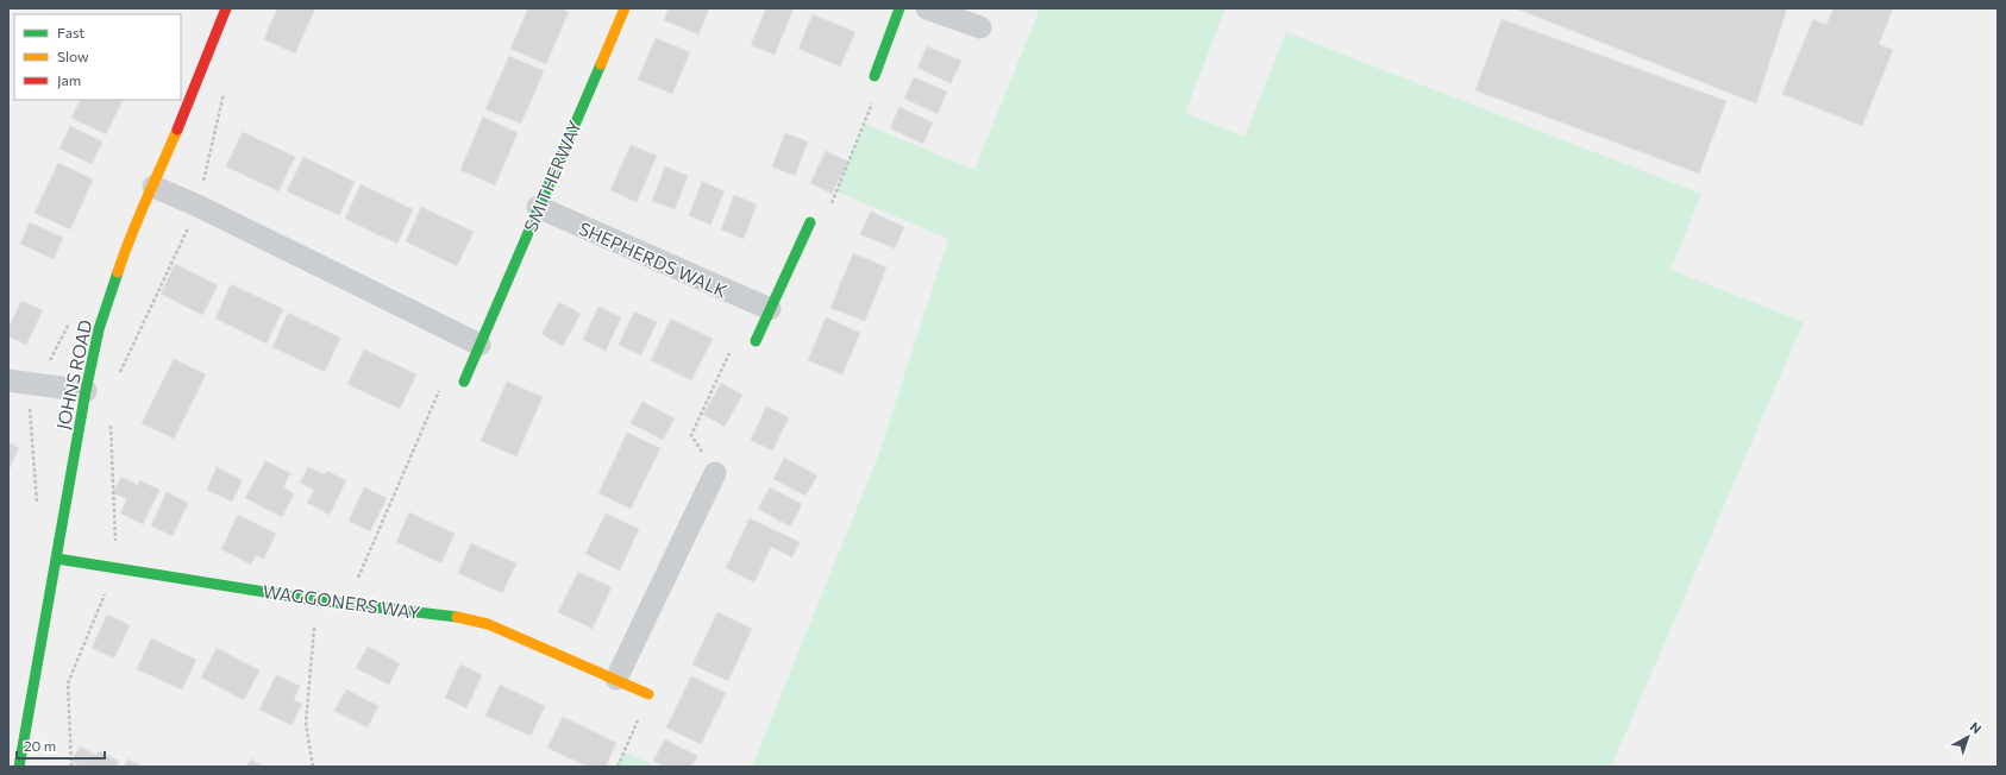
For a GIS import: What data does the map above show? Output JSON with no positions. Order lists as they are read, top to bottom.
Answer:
{
  "streets": {
    "street": [
      "SMITHERWAY",
      "SHEPHERDS WALK",
      "JOHNS ROAD",
      "WAGGONERS WAY"
    ]
  },
  "crossings": [
    ["SMITHERWAY", "SHEPHERDS WALK"],
    ["JOHNS ROAD", "WAGGONERS WAY"]
  ],
  "legend": ["Fast", "Slow", "Jam"],
  "scale_bar": "20 m",
  "north": "top right"
}
